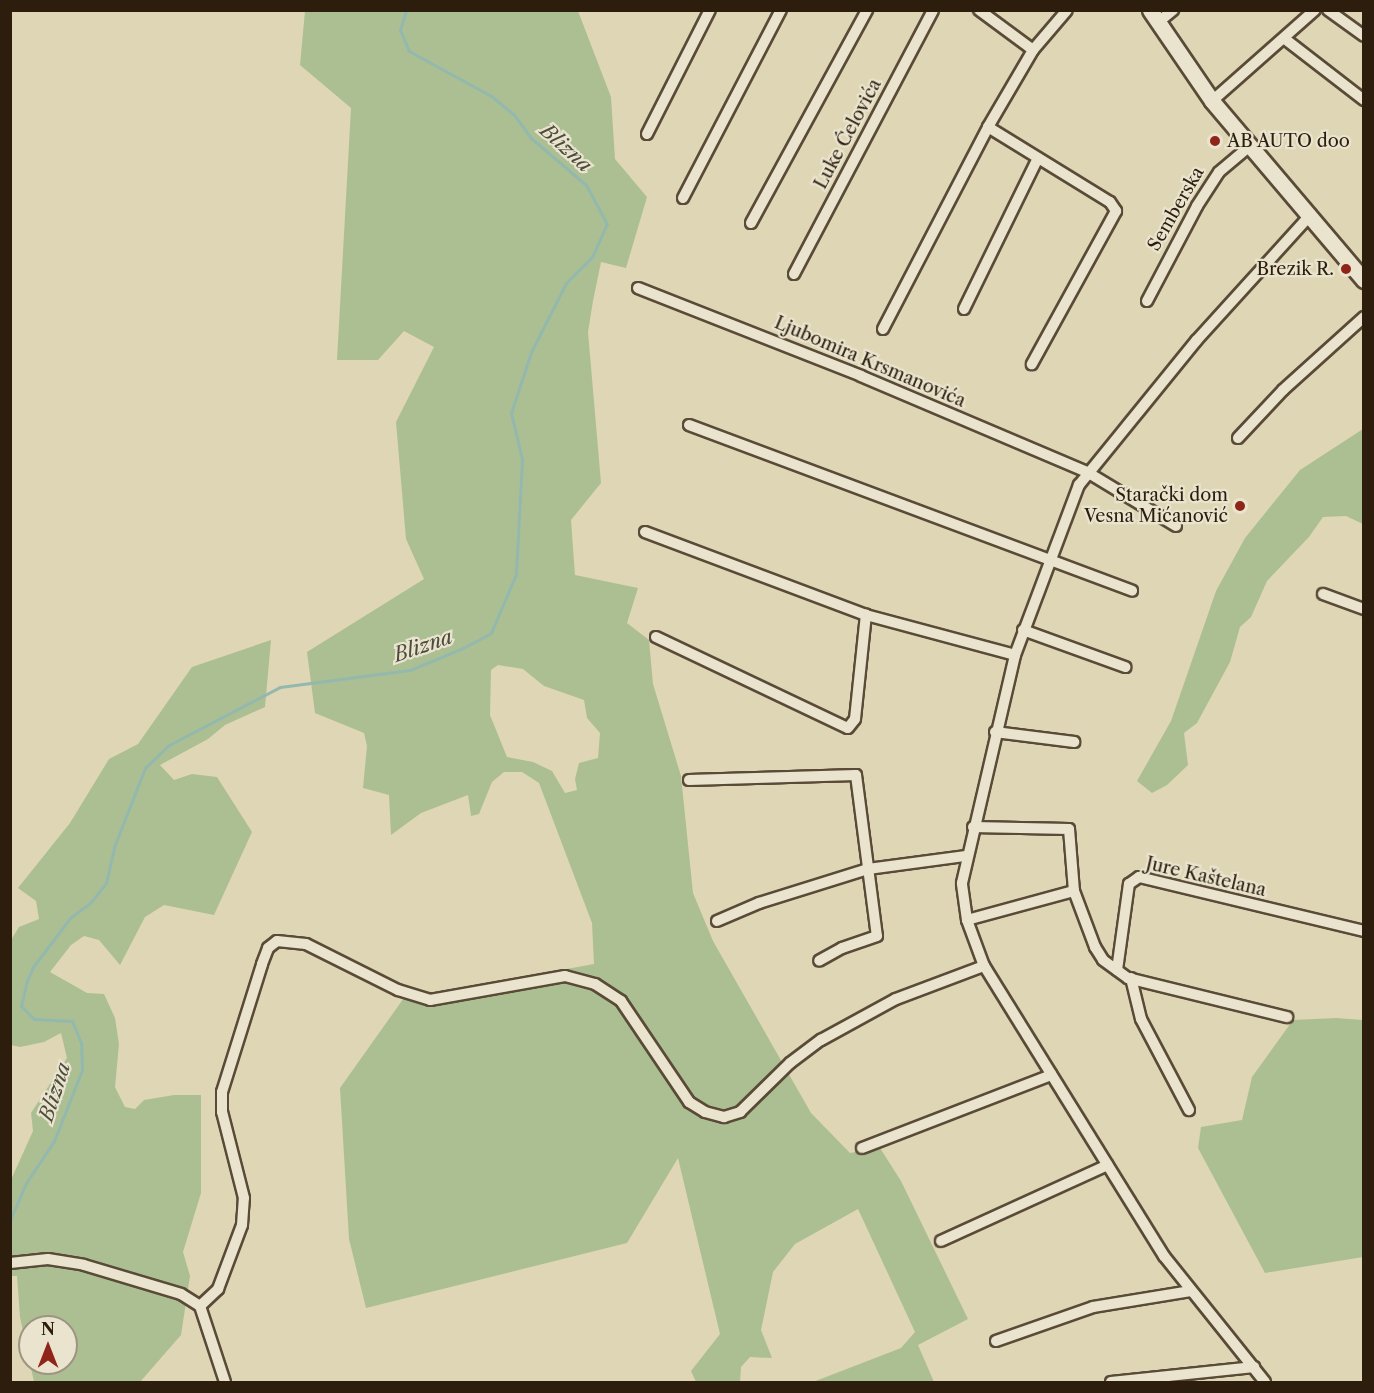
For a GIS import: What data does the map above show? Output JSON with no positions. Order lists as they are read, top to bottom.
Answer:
{
  "streets": {
    "street": [
      "Luke Ćelovića",
      "Semberska",
      "Ljubomira Krsmanovića",
      "Jure Kaštelana"
    ]
  },
  "water": ["Blizna"],
  "places": ["AB AUTO doo", "Brezik R.", "Starački dom Vesna Mićanović"],
  "north": "top"
}
